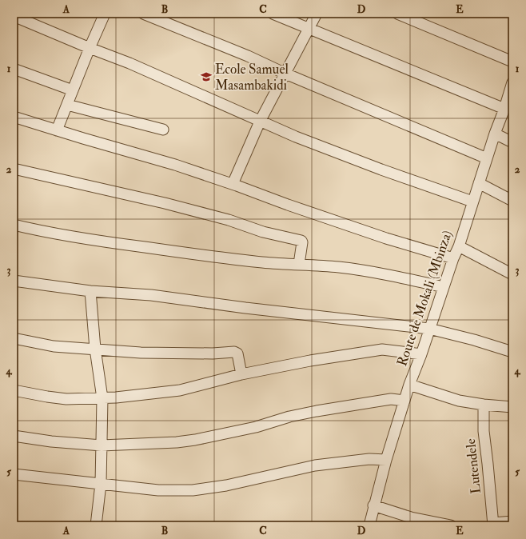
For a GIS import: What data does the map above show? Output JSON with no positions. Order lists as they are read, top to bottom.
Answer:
{
  "streets": {
    "street": ["Route de Mokali (Mbinza)", "Lutendele"]
  },
  "places": {
    "school or university": ["Ecole Samuel Masambakidi"]
  },
  "grid": {
    "columns": [
      "A",
      "B",
      "C",
      "D",
      "E"
    ],
    "rows": [
      "1",
      "2",
      "3",
      "4",
      "5"
    ]
  }
}
